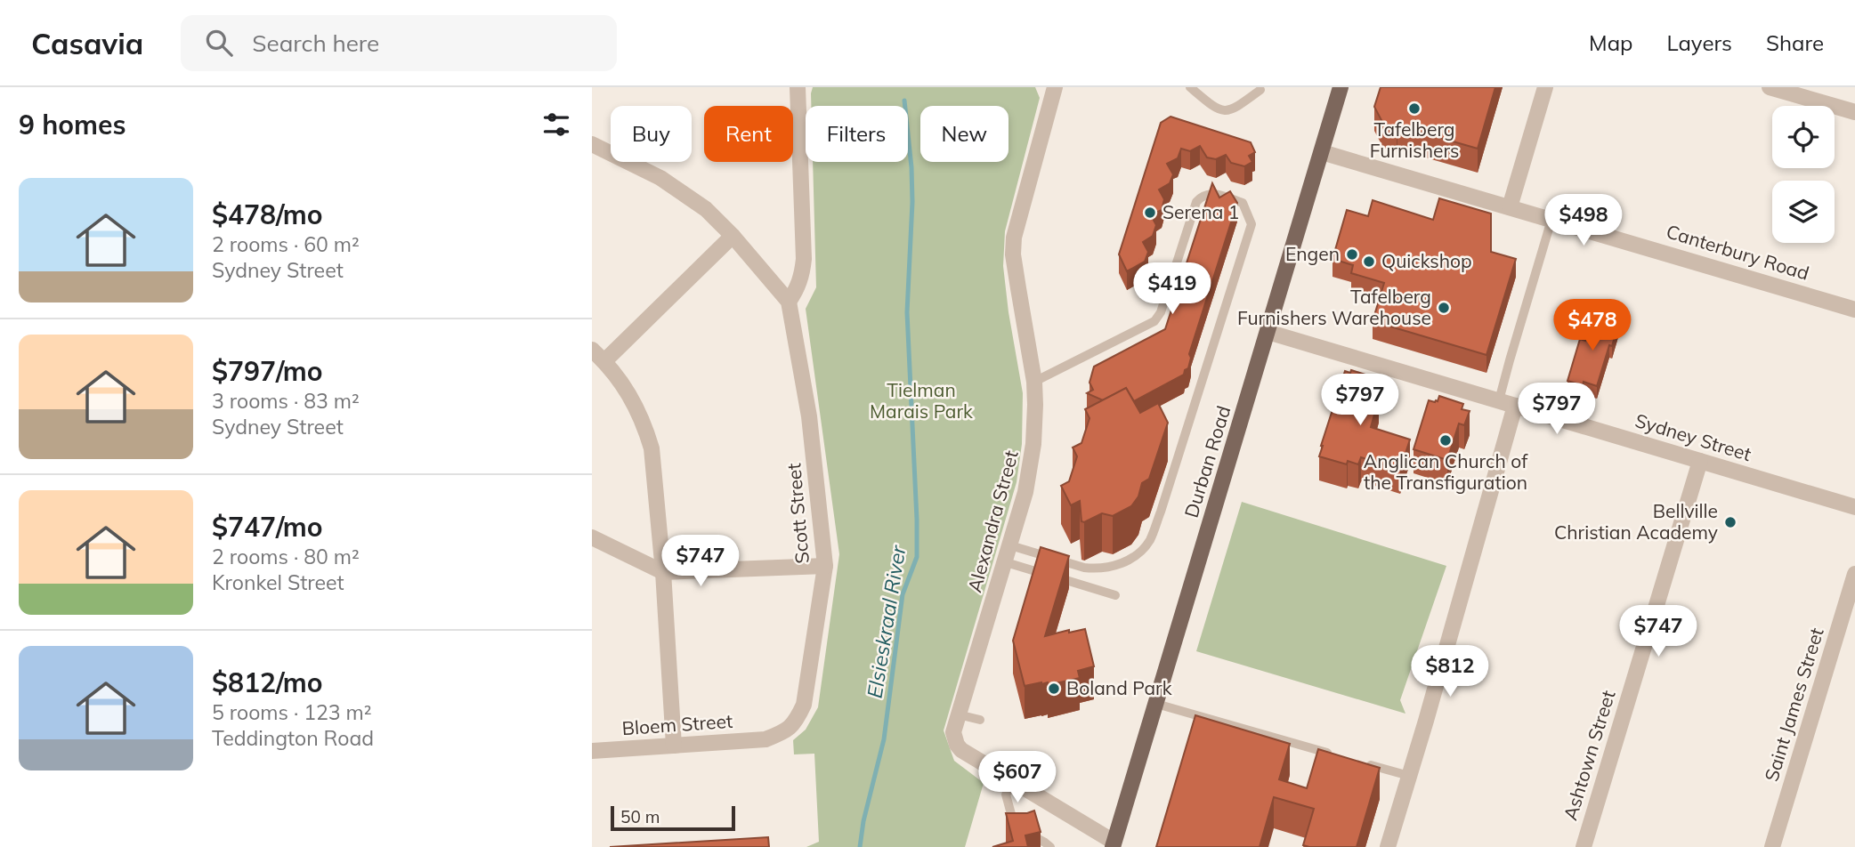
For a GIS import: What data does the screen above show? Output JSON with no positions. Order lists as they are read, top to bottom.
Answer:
{
  "streets": {
    "main road": ["Durban Road"],
    "street": [
      "Canterbury Road",
      "Sydney Street",
      "Scott Street",
      "Alexandra Street",
      "Saint James Street",
      "Bloem Street",
      "Ashtown Street"
    ]
  },
  "crossings": [
    ["Canterbury Road", "Durban Road"],
    ["Sydney Street", "Durban Road"],
    ["Sydney Street", "Ashtown Street"],
    ["Durban Road", "Alexandra Street"],
    ["Scott Street", "Bloem Street"]
  ],
  "water": ["Elsieskraal River"],
  "parks": ["Tielman Marais Park"],
  "places": [
    "Tafelberg Furnishers",
    "Serena 1",
    "Engen",
    "Quickshop",
    "Tafelberg Furnishers Warehouse",
    "Anglican Church of the Transfiguration",
    "Bellville Christian Academy",
    "Boland Park"
  ],
  "scale_bar": "50 m",
  "page": {
    "header": "Casavia",
    "search": "Search here",
    "nav": ["Map", "Layers", "Share"],
    "heading": "9 homes",
    "chip": [
      "Buy",
      "Rent",
      "Filters",
      "New"
    ],
    "list": [
      {
        "name": "$478/mo",
        "note": "2 rooms · 60 m² · Sydney Street"
      },
      {
        "name": "$797/mo",
        "note": "3 rooms · 83 m² · Sydney Street"
      },
      {
        "name": "$747/mo",
        "note": "2 rooms · 80 m² · Kronkel Street"
      },
      {
        "name": "$812/mo",
        "note": "5 rooms · 123 m² · Teddington Road"
      }
    ],
    "price": [
      "$498",
      "$419",
      "$478",
      "$797",
      "$797",
      "$747",
      "$747",
      "$812",
      "$607"
    ],
    "scale": "50 m"
  }
}
